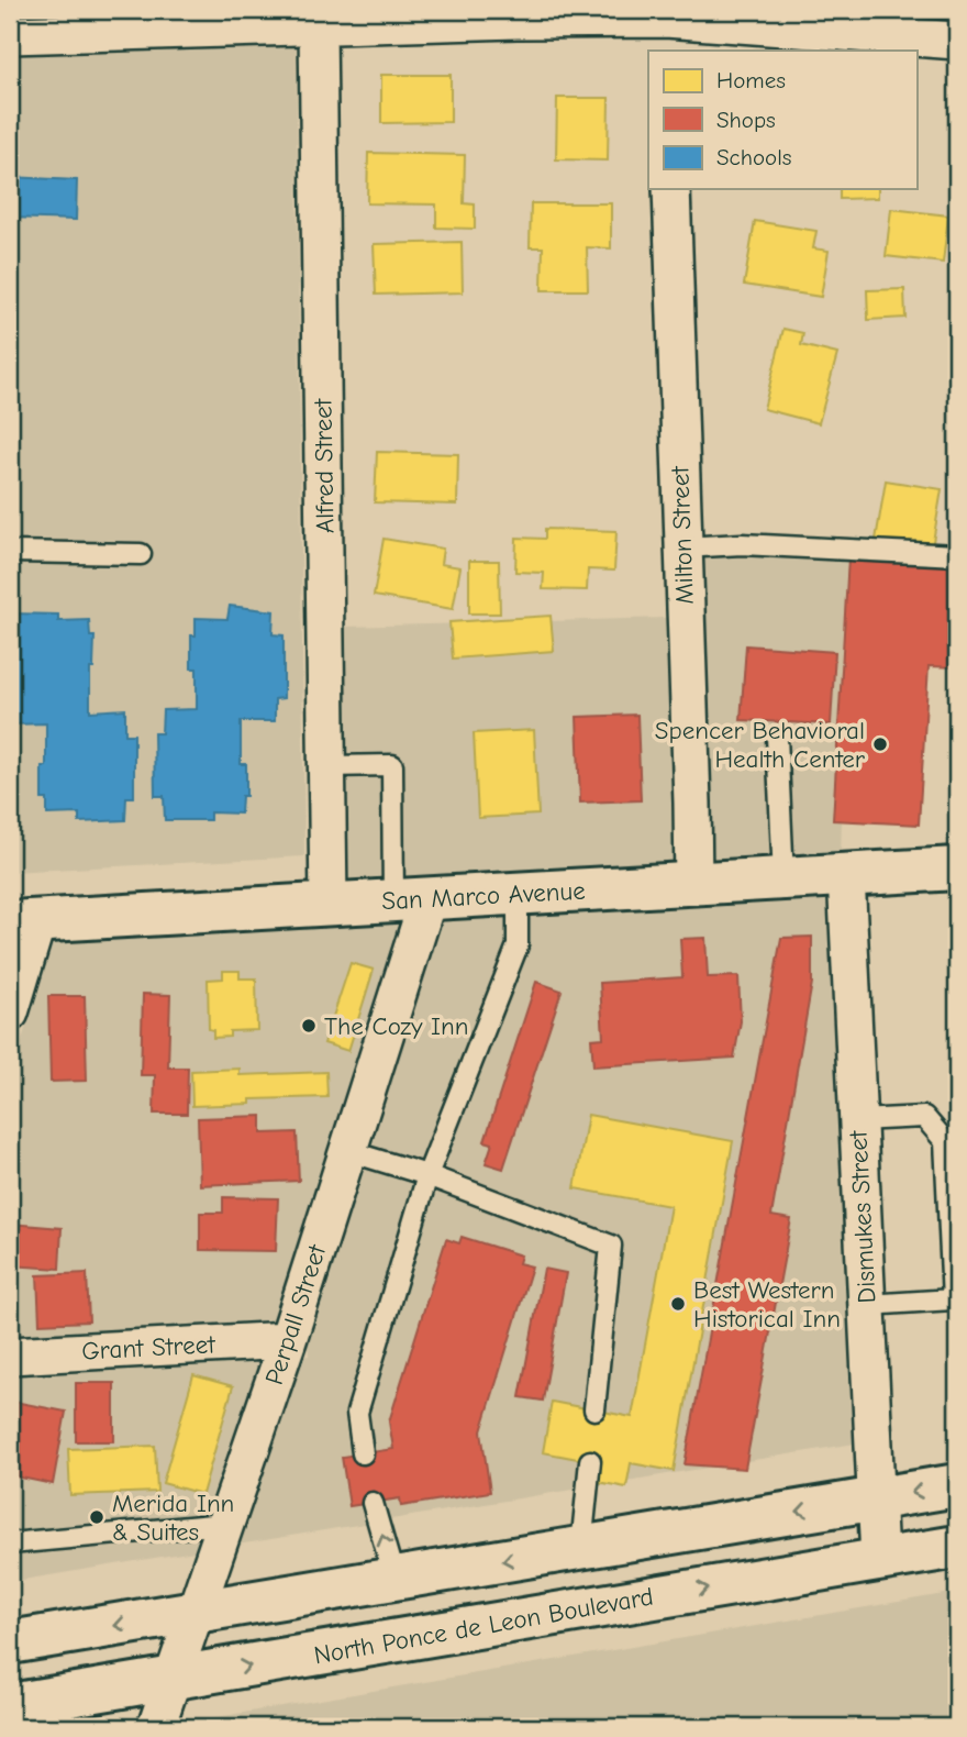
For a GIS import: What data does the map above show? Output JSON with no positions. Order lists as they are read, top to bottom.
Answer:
{
  "streets": {
    "main road": ["San Marco Avenue", "North Ponce de Leon Boulevard"],
    "street": [
      "Alfred Street",
      "Milton Street",
      "Dismukes Street",
      "Perpall Street",
      "Grant Street"
    ]
  },
  "crossings": [
    ["Alfred Street", "San Marco Avenue"],
    ["Milton Street", "San Marco Avenue"],
    ["San Marco Avenue", "Dismukes Street"],
    ["San Marco Avenue", "Perpall Street"],
    ["Dismukes Street", "North Ponce de Leon Boulevard"],
    ["Perpall Street", "Grant Street"],
    ["Perpall Street", "North Ponce de Leon Boulevard"]
  ],
  "places": [
    "Spencer Behavioral Health Center",
    "The Cozy Inn",
    "Best Western Historical Inn",
    "Merida Inn & Suites"
  ],
  "legend": ["Homes", "Shops", "Schools"]
}
